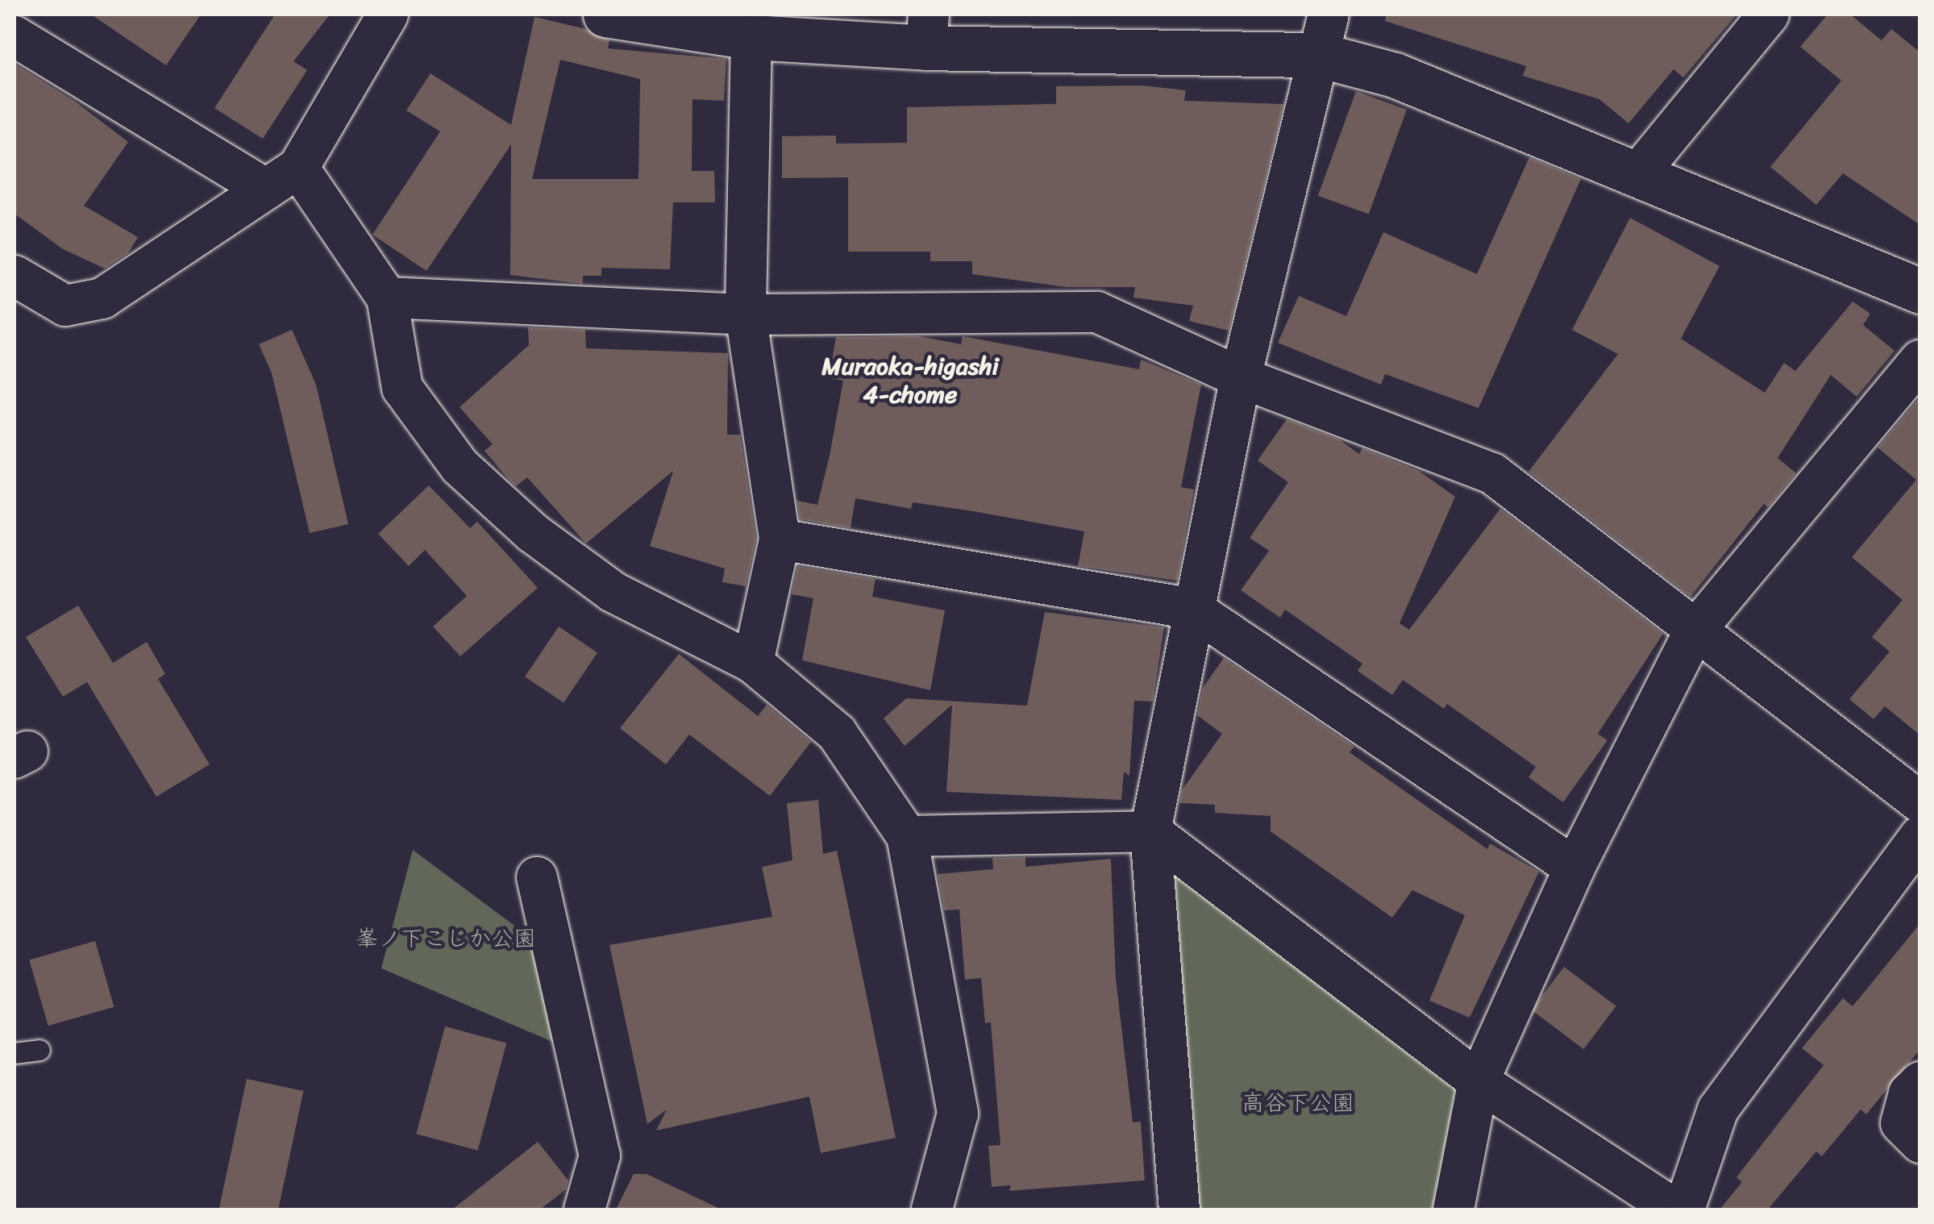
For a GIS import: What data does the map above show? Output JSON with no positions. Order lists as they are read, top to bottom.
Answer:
{
  "districts": ["Muraoka-higashi 4-chome"],
  "parks": ["峯ノ下こじか公園", "高谷下公園"]
}
